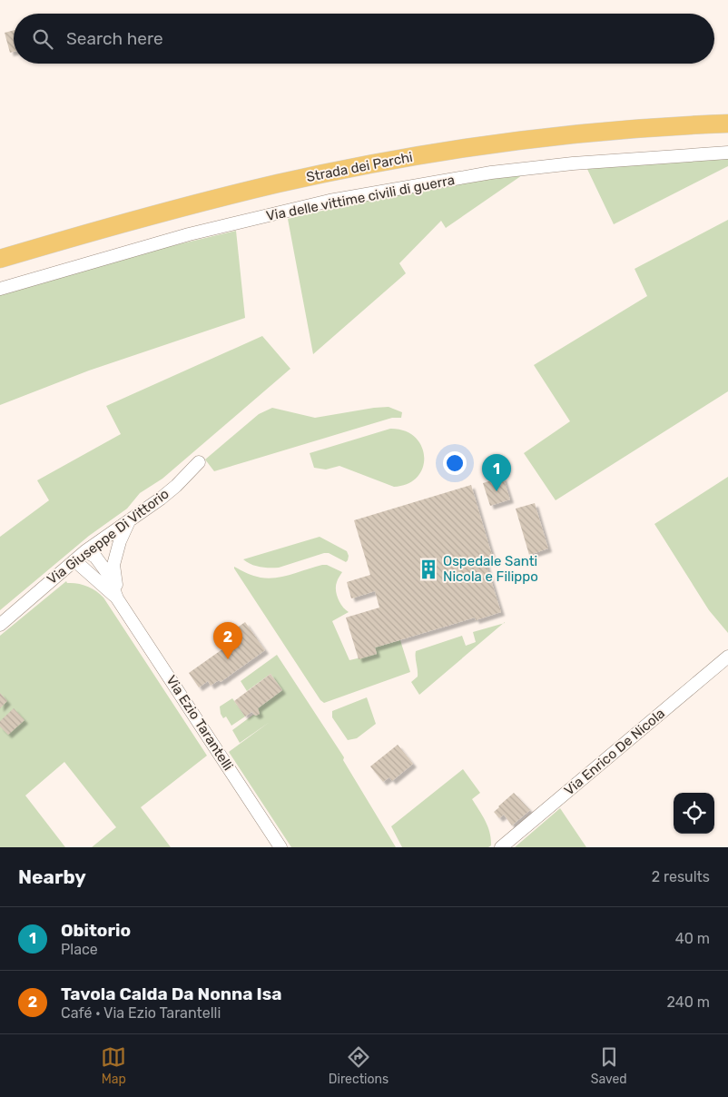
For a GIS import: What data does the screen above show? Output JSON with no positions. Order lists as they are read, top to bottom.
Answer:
{
  "streets": {
    "highway": ["Strada dei Parchi"],
    "street": [
      "Via delle vittime civili di guerra",
      "Via Giuseppe Di Vittorio",
      "Via Ezio Tarantelli",
      "Via Enrico De Nicola"
    ]
  },
  "places": {
    "building": ["Ospedale Santi Nicola e Filippo"]
  },
  "page": {
    "search": "Search here",
    "pins": ["1", "2"],
    "heading": ["Nearby", "2 results"],
    "list": [
      {
        "mark": "1",
        "name": "Obitorio",
        "note": "Place",
        "value": "40 m"
      },
      {
        "mark": "2",
        "name": "Tavola Calda Da Nonna Isa",
        "note": "Café · Via Ezio Tarantelli",
        "value": "240 m"
      }
    ],
    "nav": ["Map", "Directions", "Saved"]
  }
}
